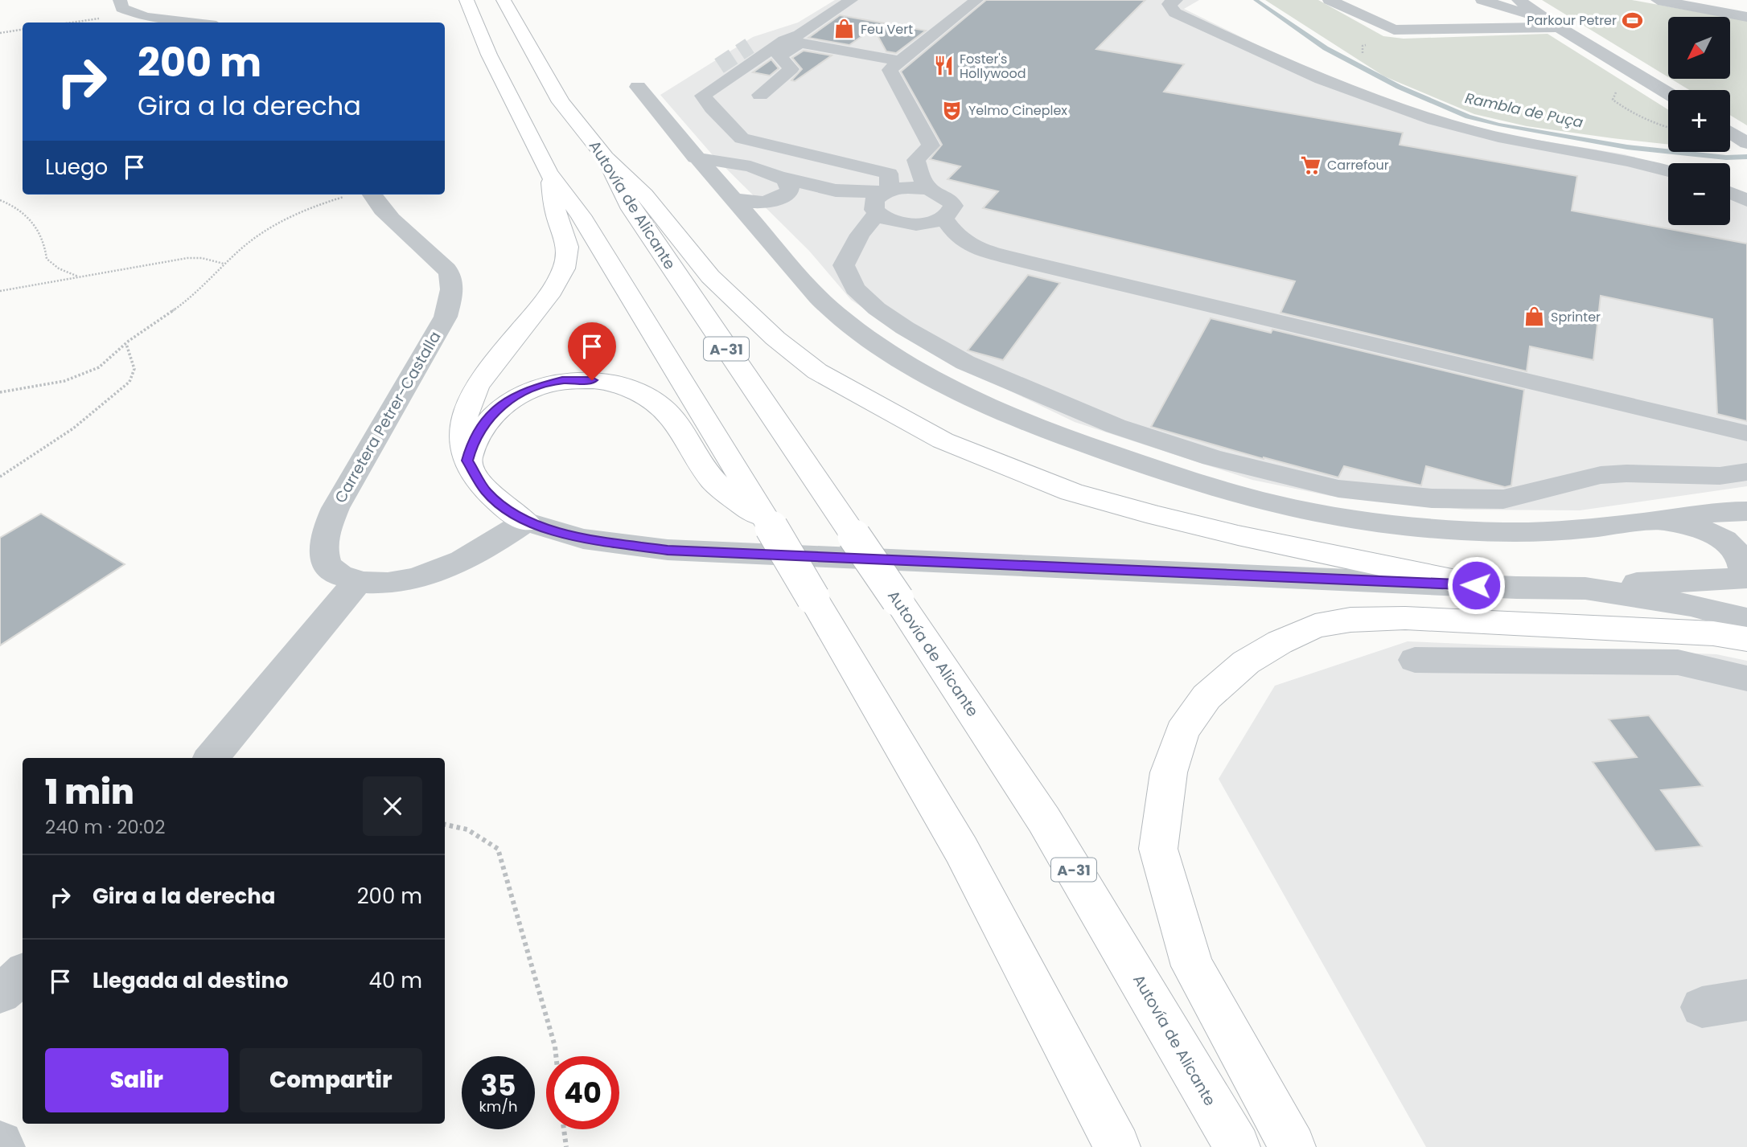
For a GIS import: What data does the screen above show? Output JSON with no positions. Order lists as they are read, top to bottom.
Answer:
{
  "streets": {
    "highway": ["Autovía de Alicante", "A-31"],
    "street": ["Carretera Petrer-Castalla"]
  },
  "water": ["Rambla de Puça"],
  "places": {
    "sports": ["Parkour Petrer"],
    "shop": ["Feu Vert", "Sprinter"],
    "restaurant": ["Foster's Hollywood"],
    "theatre": ["Yelmo Cineplex"],
    "supermarket": ["Carrefour"]
  },
  "north": "bottom left",
  "page": {
    "map_buttons": ["+", "−"],
    "turn": ["200 m", "Gira a la derecha"],
    "then": "Luego",
    "heading": ["1 min", "240 m · 20:02"],
    "list": [
      {
        "name": "Gira a la derecha",
        "value": "200 m"
      },
      {
        "name": "Llegada al destino",
        "value": "40 m"
      }
    ],
    "buttons": ["Salir", "Compartir"],
    "speed": "35 km/h",
    "limit": "40"
  }
}
